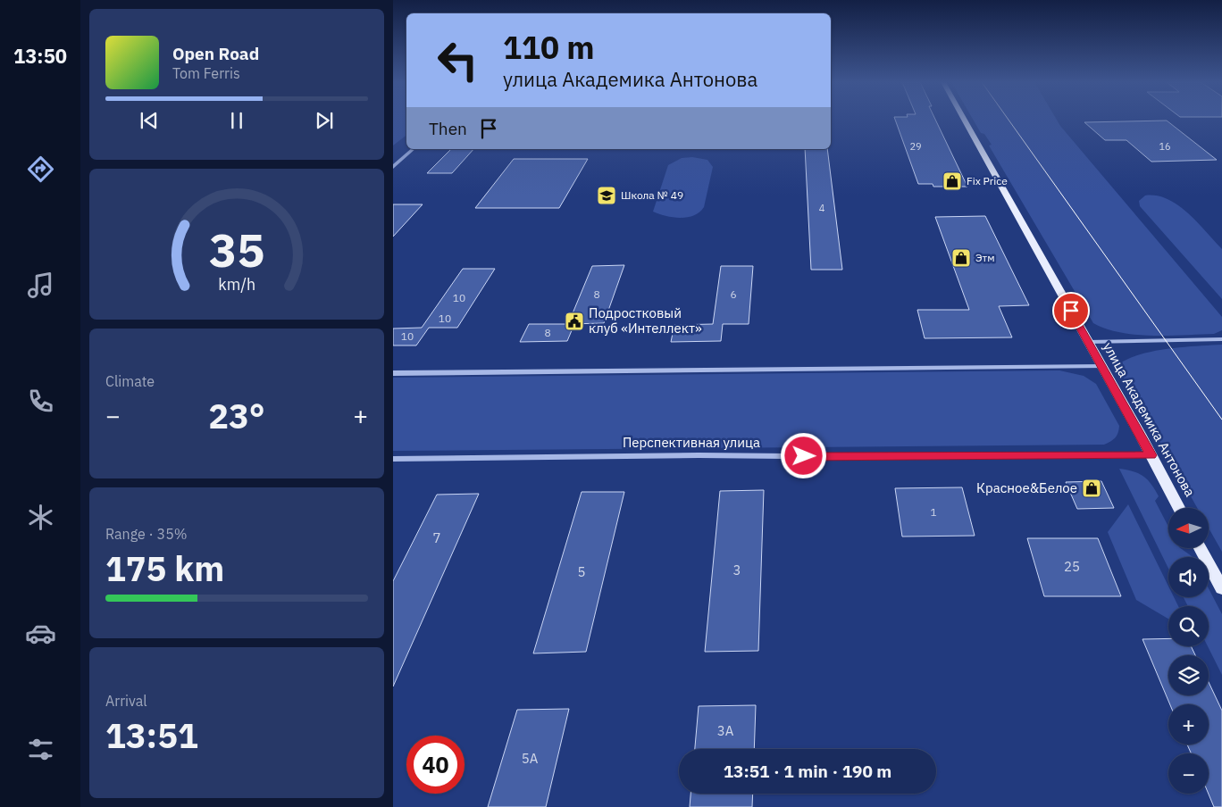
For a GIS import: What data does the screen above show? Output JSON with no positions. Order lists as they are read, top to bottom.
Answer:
{
  "streets": {
    "main road": ["улица Академика Антонова"],
    "street": ["Перспективная улица"]
  },
  "crossings": [
    ["улица Академика Антонова", "Перспективная улица"]
  ],
  "places": {
    "shop": ["Fix Price", "Этм", "Красное&Белое"],
    "school or university": ["Школа № 49"],
    "public building": ["Подростковый клуб «Интеллект»"]
  },
  "house_numbers": [
    "29",
    "16",
    "4",
    "8",
    "6",
    "10",
    "10",
    "8",
    "10",
    "1",
    "7",
    "25",
    "3",
    "5",
    "3А",
    "5А"
  ],
  "north": "left",
  "page": {
    "tabs": "13:50",
    "turn": ["110 m", "улица Академика Антонова"],
    "song": ["Open Road", "Tom Ferris"],
    "then": "Then",
    "tile": [
      "Climate",
      ["Range · 35%", "175 km"],
      ["Arrival", "13:51"]
    ],
    "heat": ["−", "23°", "+"],
    "map_buttons": ["+", "−"],
    "limit": "40",
    "trip": "13:51 · 1 min · 190 m",
    "gauge": ["35", "km/h"]
  }
}
